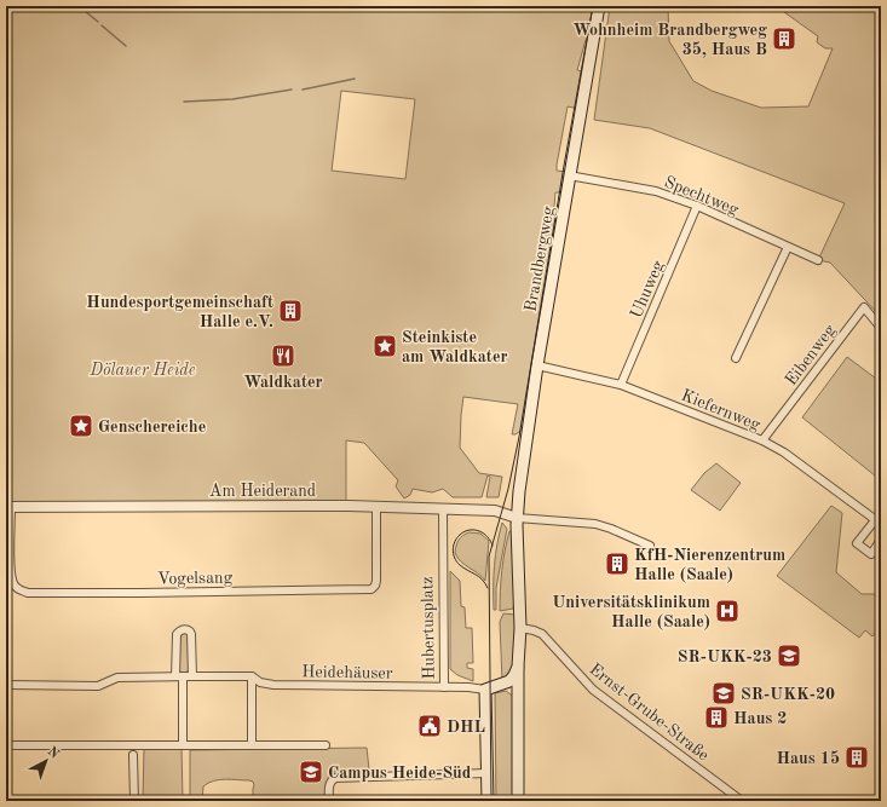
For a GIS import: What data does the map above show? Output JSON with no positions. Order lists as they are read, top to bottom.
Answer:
{
  "streets": {
    "main road": ["Brandbergweg", "Hubertusplatz"],
    "street": [
      "Spechtweg",
      "Uhuweg",
      "Eibenweg",
      "Kiefernweg",
      "Am Heiderand",
      "Vogelsang",
      "Heidehäuser",
      "Ernst-Grube-Straße"
    ]
  },
  "crossings": [
    ["Spechtweg", "Brandbergweg"],
    ["Spechtweg", "Uhuweg"],
    ["Brandbergweg", "Kiefernweg"],
    ["Brandbergweg", "Am Heiderand"],
    ["Uhuweg", "Kiefernweg"],
    ["Eibenweg", "Kiefernweg"],
    ["Am Heiderand", "Vogelsang"],
    ["Am Heiderand", "Hubertusplatz"],
    ["Hubertusplatz", "Heidehäuser"]
  ],
  "parks": ["Dölauer Heide"],
  "places": {
    "building": [
      "Wohnheim Brandbergweg 35, Haus B",
      "Hundesportgemeinschaft Halle e.V.",
      "KfH-Nierenzentrum Halle (Saale)",
      "Haus 2",
      "Haus 15"
    ],
    "place": ["Steinkiste am Waldkater", "Genschereiche"],
    "restaurant": ["Waldkater"],
    "hospital": ["Universitätsklinikum Halle (Saale)"],
    "school or university": ["SR-UKK-23", "SR-UKK-20", "Campus Heide-Süd"],
    "public building": ["DHL"]
  },
  "north": "top right"
}
